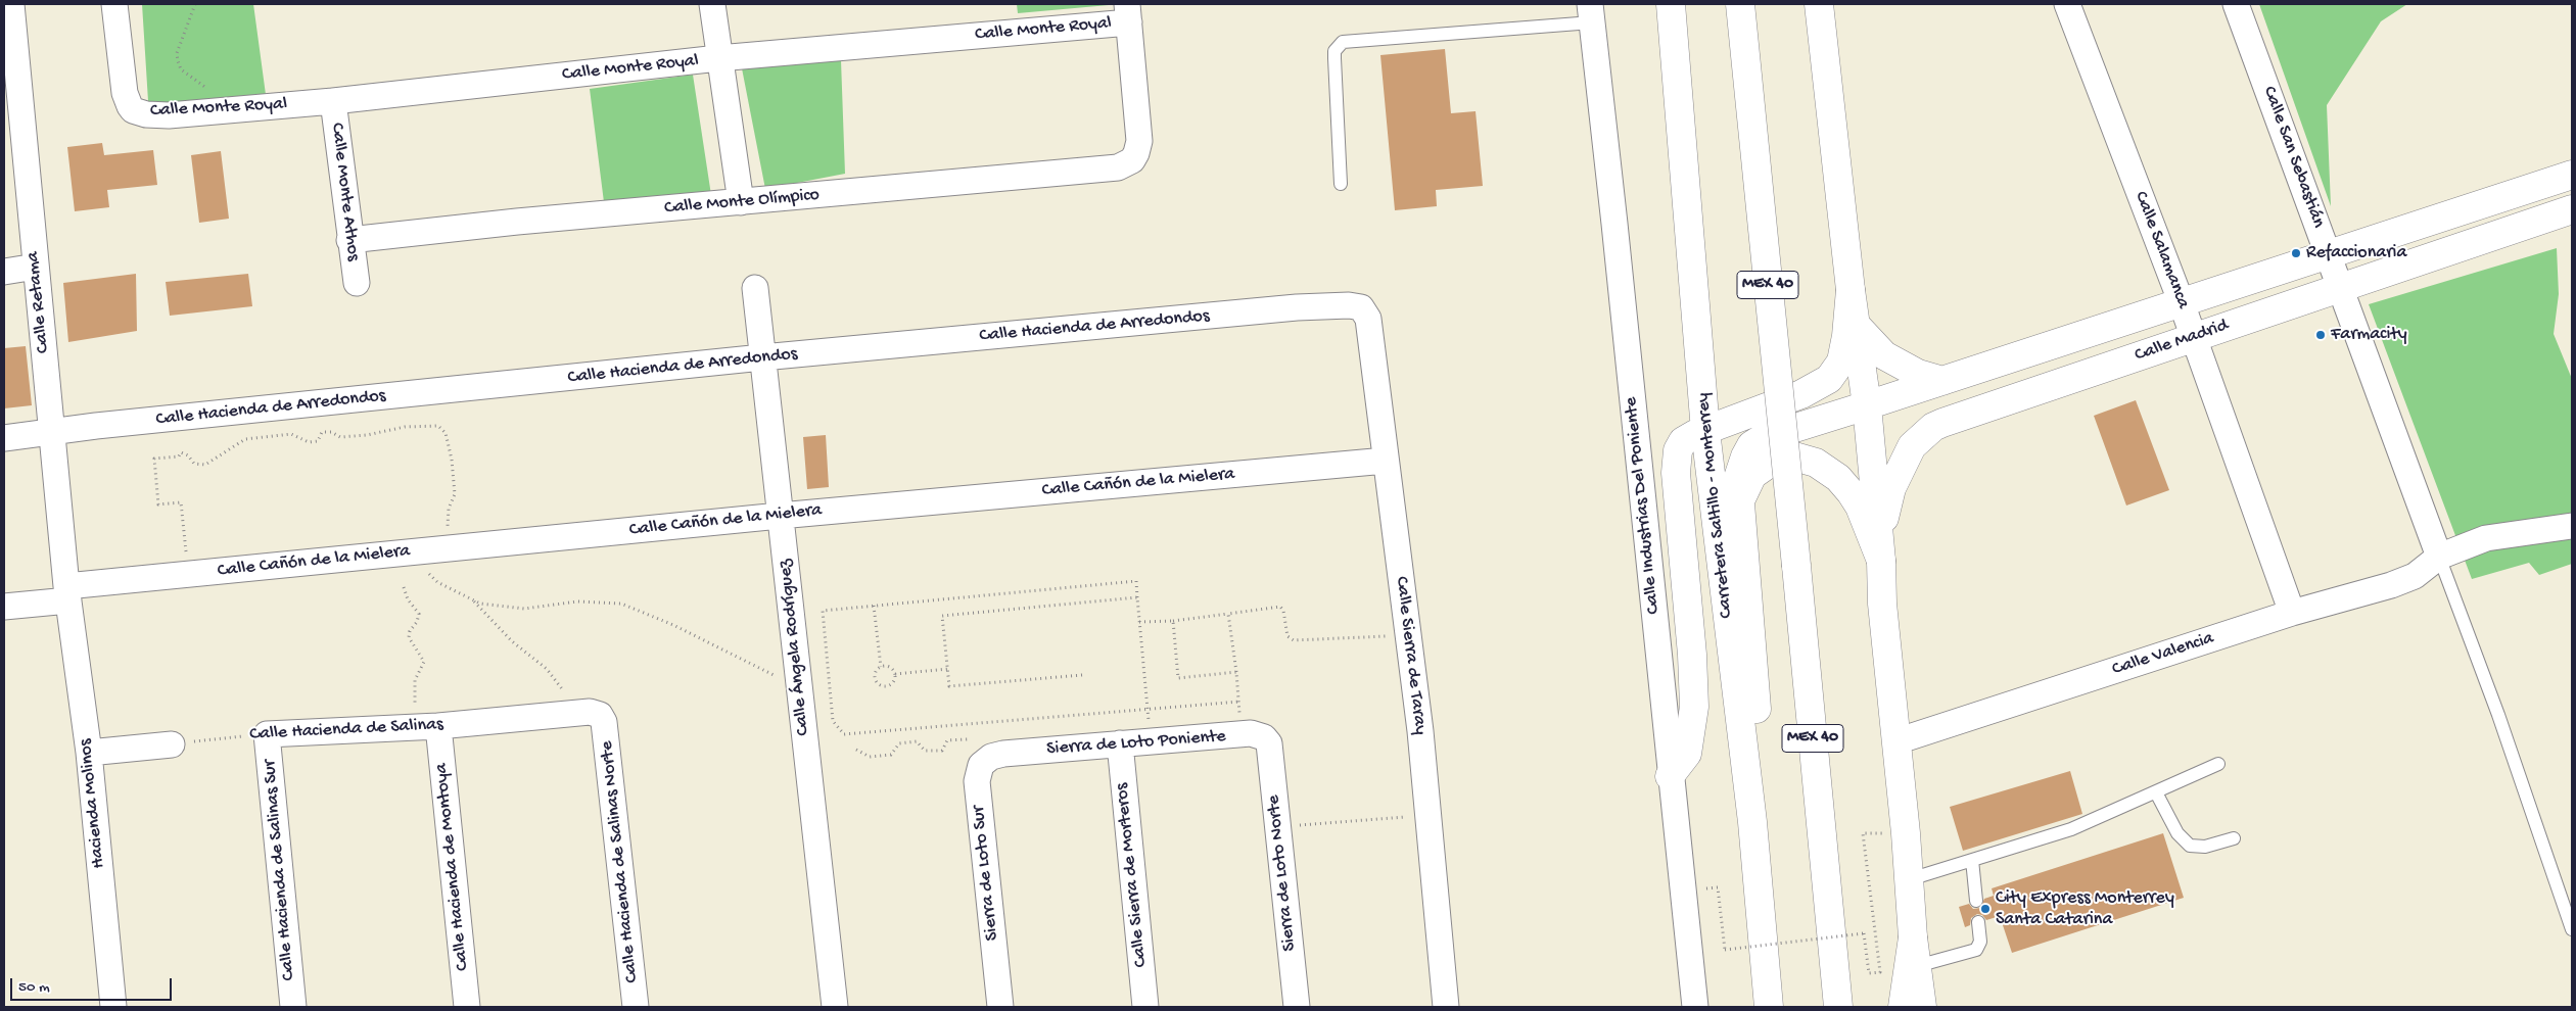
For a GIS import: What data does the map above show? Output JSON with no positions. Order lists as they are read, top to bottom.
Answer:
{
  "streets": {
    "main road": ["MEX 40", "Calle Madrid", "Carretera Saltillo - Monterrey"],
    "street": [
      "Calle Monte Royal",
      "Calle San Sebastián",
      "Calle Monte Athos",
      "Calle Monte Olímpico",
      "Calle Salamanca",
      "Calle Retama",
      "Calle Hacienda de Arredondos",
      "Calle Cañón de la Mielera",
      "Calle Industrias Del Poniente",
      "Calle Ángela Rodríguez",
      "Calle Valencia",
      "Calle Sierra de Taray",
      "Calle Hacienda de Salinas",
      "Sierra de Loto Poniente",
      "Hacienda Molinos",
      "Calle Hacienda de Salinas Norte",
      "Calle Hacienda de Montoya",
      "Calle Hacienda de Salinas Sur",
      "Sierra de Loto Sur",
      "Sierra de Loto Norte",
      "Calle Sierra de Morteros"
    ]
  },
  "crossings": [
    ["Calle Monte Royal", "Calle Monte Athos"],
    ["Calle Monte Royal", "Calle Monte Olímpico"],
    ["Calle San Sebastián", "Calle Madrid"],
    ["Calle San Sebastián", "Calle Valencia"],
    ["Calle Monte Athos", "Calle Monte Olímpico"],
    ["Calle Salamanca", "Calle Madrid"],
    ["Calle Salamanca", "Calle Valencia"],
    ["Calle Retama", "Calle Hacienda de Arredondos"],
    ["Calle Retama", "Calle Cañón de la Mielera"],
    ["Calle Retama", "Hacienda Molinos"],
    ["Calle Hacienda de Arredondos", "Calle Ángela Rodríguez"],
    ["Calle Hacienda de Arredondos", "Calle Sierra de Taray"],
    ["Calle Madrid", "Carretera Saltillo - Monterrey"],
    ["Calle Cañón de la Mielera", "Calle Ángela Rodríguez"],
    ["Calle Cañón de la Mielera", "Calle Sierra de Taray"],
    ["Calle Cañón de la Mielera", "Hacienda Molinos"],
    ["Calle Hacienda de Salinas", "Calle Hacienda de Salinas Norte"],
    ["Calle Hacienda de Salinas", "Calle Hacienda de Montoya"],
    ["Calle Hacienda de Salinas", "Calle Hacienda de Salinas Sur"],
    ["Sierra de Loto Poniente", "Sierra de Loto Sur"],
    ["Sierra de Loto Poniente", "Sierra de Loto Norte"],
    ["Sierra de Loto Poniente", "Calle Sierra de Morteros"]
  ],
  "places": ["Refaccionaria", "Farmacity", "City Express Monterrey Santa Catarina"],
  "scale_bar": "50 m"
}
